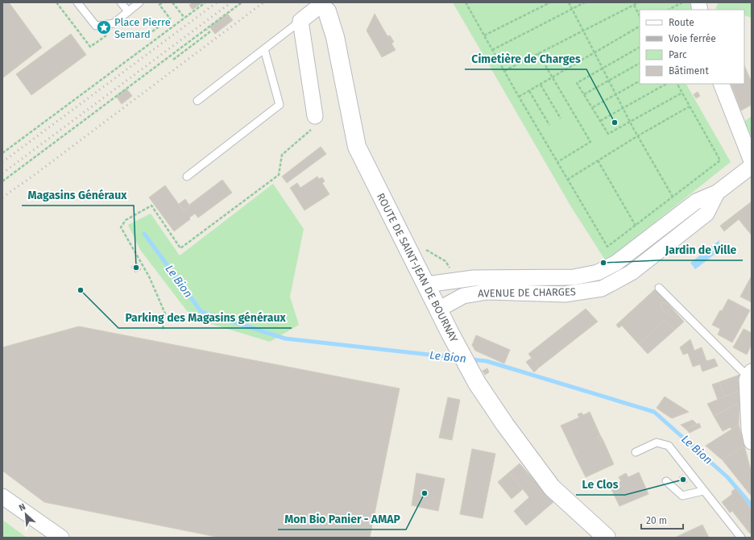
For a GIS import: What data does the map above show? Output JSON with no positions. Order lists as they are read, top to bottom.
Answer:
{
  "streets": {
    "main road": ["ROUTE DE SAINT-JEAN DE BOURNAY"],
    "street": ["AVENUE DE CHARGES"]
  },
  "crossings": [
    ["ROUTE DE SAINT-JEAN DE BOURNAY", "AVENUE DE CHARGES"]
  ],
  "water": ["Le Bion"],
  "places": {
    "place": ["Place Pierre Semard"],
    "other": [
      "Cimetière de Charges",
      "Jardin de Ville",
      "Magasins Généraux",
      "Parking des Magasins généraux",
      "Le Clos",
      "Mon Bio Panier - AMAP"
    ]
  },
  "legend": [
    "Route",
    "Voie ferrée",
    "Parc",
    "Bâtiment"
  ],
  "scale_bar": "20 m",
  "north": "top left"
}
